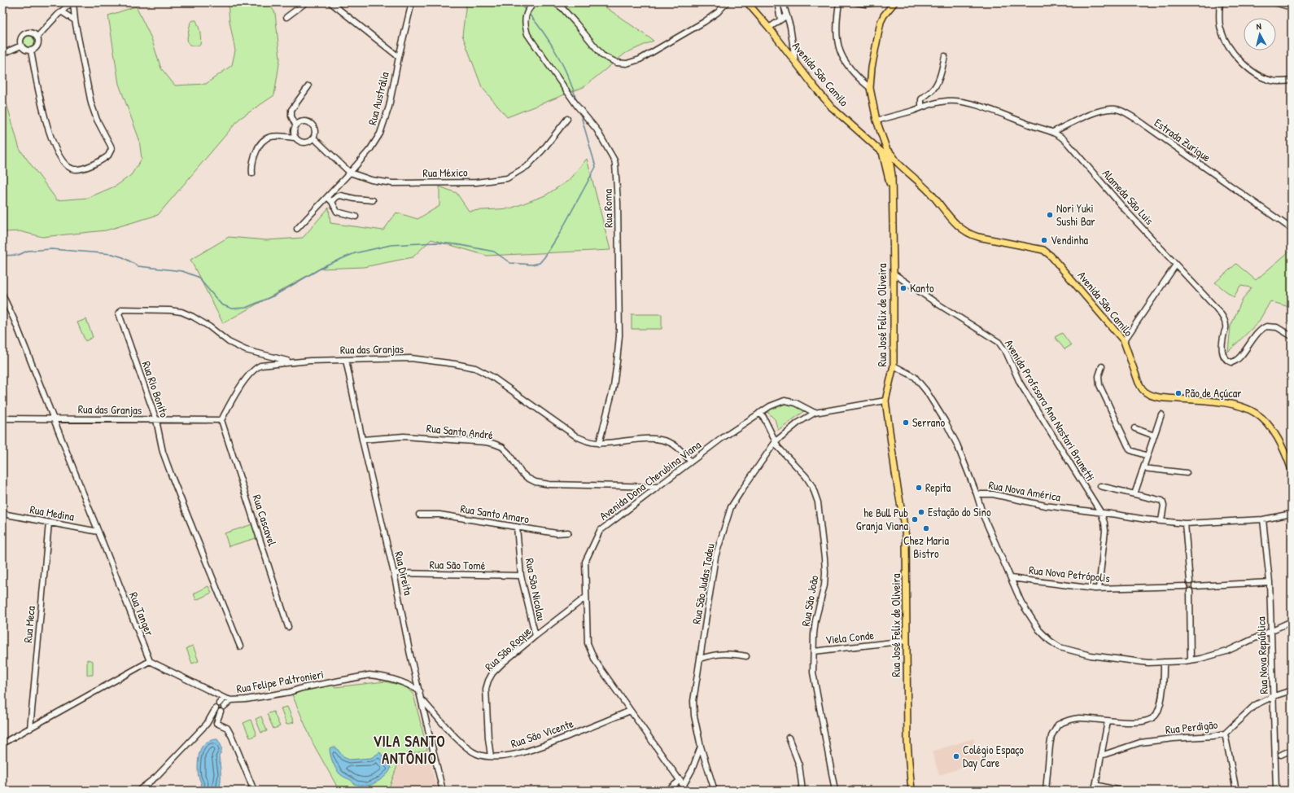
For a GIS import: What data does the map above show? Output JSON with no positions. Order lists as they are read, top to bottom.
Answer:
{
  "streets": {
    "main road": ["Avenida São Camilo", "Rua José Felix de Oliveira"],
    "street": [
      "Rua Austrália",
      "Estrada Zurique",
      "Rua México",
      "Alameda São Luis",
      "Rua Roma",
      "Rua das Granjas",
      "Rua Rio Bonito",
      "Avenida Profssora Ana Nastari Brunetti",
      "Rua Santo André",
      "Avenida Dona Cherubina Viana",
      "Rua Nova América",
      "Rua Medina",
      "Rua Santo Amaro",
      "Rua Cascavel",
      "Rua São Tomé",
      "Rua Direita",
      "Rua Nova Petrópolis",
      "Rua São Judas Tadeu",
      "Rua São Nicolau",
      "Rua São João",
      "Rua Tanger",
      "Rua Meca",
      "Viela Conde",
      "Rua São Roque",
      "Rua Nova República",
      "Rua Felipe Paltronieri",
      "Rua Perdigão",
      "Rua São Vicente"
    ]
  },
  "crossings": [
    ["Avenida São Camilo", "Rua José Felix de Oliveira"],
    ["Rua Austrália", "Rua México"],
    ["Estrada Zurique", "Alameda São Luis"],
    ["Alameda São Luis", "Rua José Felix de Oliveira"],
    ["Rua Roma", "Rua das Granjas"],
    ["Rua José Felix de Oliveira", "Avenida Profssora Ana Nastari Brunetti"],
    ["Rua José Felix de Oliveira", "Rua São Judas Tadeu"],
    ["Rua José Felix de Oliveira", "Viela Conde"],
    ["Rua das Granjas", "Rua Rio Bonito"],
    ["Rua das Granjas", "Avenida Dona Cherubina Viana"],
    ["Rua das Granjas", "Rua Cascavel"],
    ["Rua das Granjas", "Rua Direita"],
    ["Rua das Granjas", "Rua Tanger"],
    ["Avenida Profssora Ana Nastari Brunetti", "Rua Nova América"],
    ["Avenida Profssora Ana Nastari Brunetti", "Rua Nova Petrópolis"],
    ["Rua Santo André", "Avenida Dona Cherubina Viana"],
    ["Rua Santo André", "Rua Direita"],
    ["Avenida Dona Cherubina Viana", "Rua São Judas Tadeu"],
    ["Avenida Dona Cherubina Viana", "Rua São João"],
    ["Avenida Dona Cherubina Viana", "Rua São Roque"],
    ["Avenida Dona Cherubina Viana", "Rua São Vicente"],
    ["Rua Nova América", "Rua Nova Petrópolis"],
    ["Rua Nova América", "Rua Nova República"],
    ["Rua Medina", "Rua Tanger"],
    ["Rua Medina", "Rua Meca"],
    ["Rua Santo Amaro", "Rua São Nicolau"],
    ["Rua São Tomé", "Rua Direita"],
    ["Rua São Tomé", "Rua São Nicolau"],
    ["Rua Direita", "Rua Felipe Paltronieri"],
    ["Rua Direita", "Rua São Vicente"],
    ["Rua São Judas Tadeu", "Rua São João"],
    ["Rua São Nicolau", "Rua São Roque"],
    ["Rua São João", "Viela Conde"],
    ["Rua Tanger", "Rua Felipe Paltronieri"],
    ["Rua São Roque", "Rua São Vicente"],
    ["Rua Nova República", "Rua Perdigão"]
  ],
  "districts": ["VILA SANTO ANTÔNIO"],
  "places": [
    "Nori Yuki Sushi Bar",
    "Vendinha",
    "Kanto",
    "Pão de Açúcar",
    "Serrano",
    "Repita",
    "Estação do Sino",
    "he Bull Pub Granja Viana",
    "Chez Maria Bistro",
    "Colégio Espaço Day Care"
  ],
  "north": "top"
}
